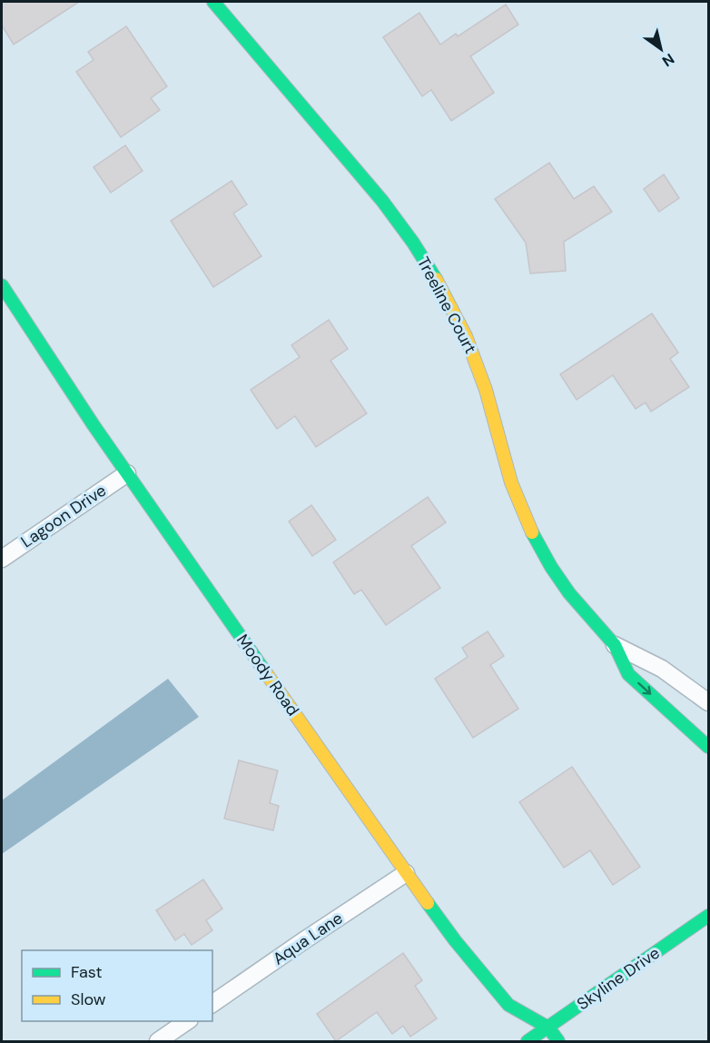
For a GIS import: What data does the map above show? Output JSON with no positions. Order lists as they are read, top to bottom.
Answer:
{
  "streets": {
    "street": [
      "Treeline Court",
      "Lagoon Drive",
      "Moody Road",
      "Aqua Lane",
      "Skyline Drive"
    ]
  },
  "crossings": [
    ["Lagoon Drive", "Moody Road"],
    ["Moody Road", "Aqua Lane"],
    ["Moody Road", "Skyline Drive"]
  ],
  "legend": ["Fast", "Slow"],
  "north": "bottom right"
}
